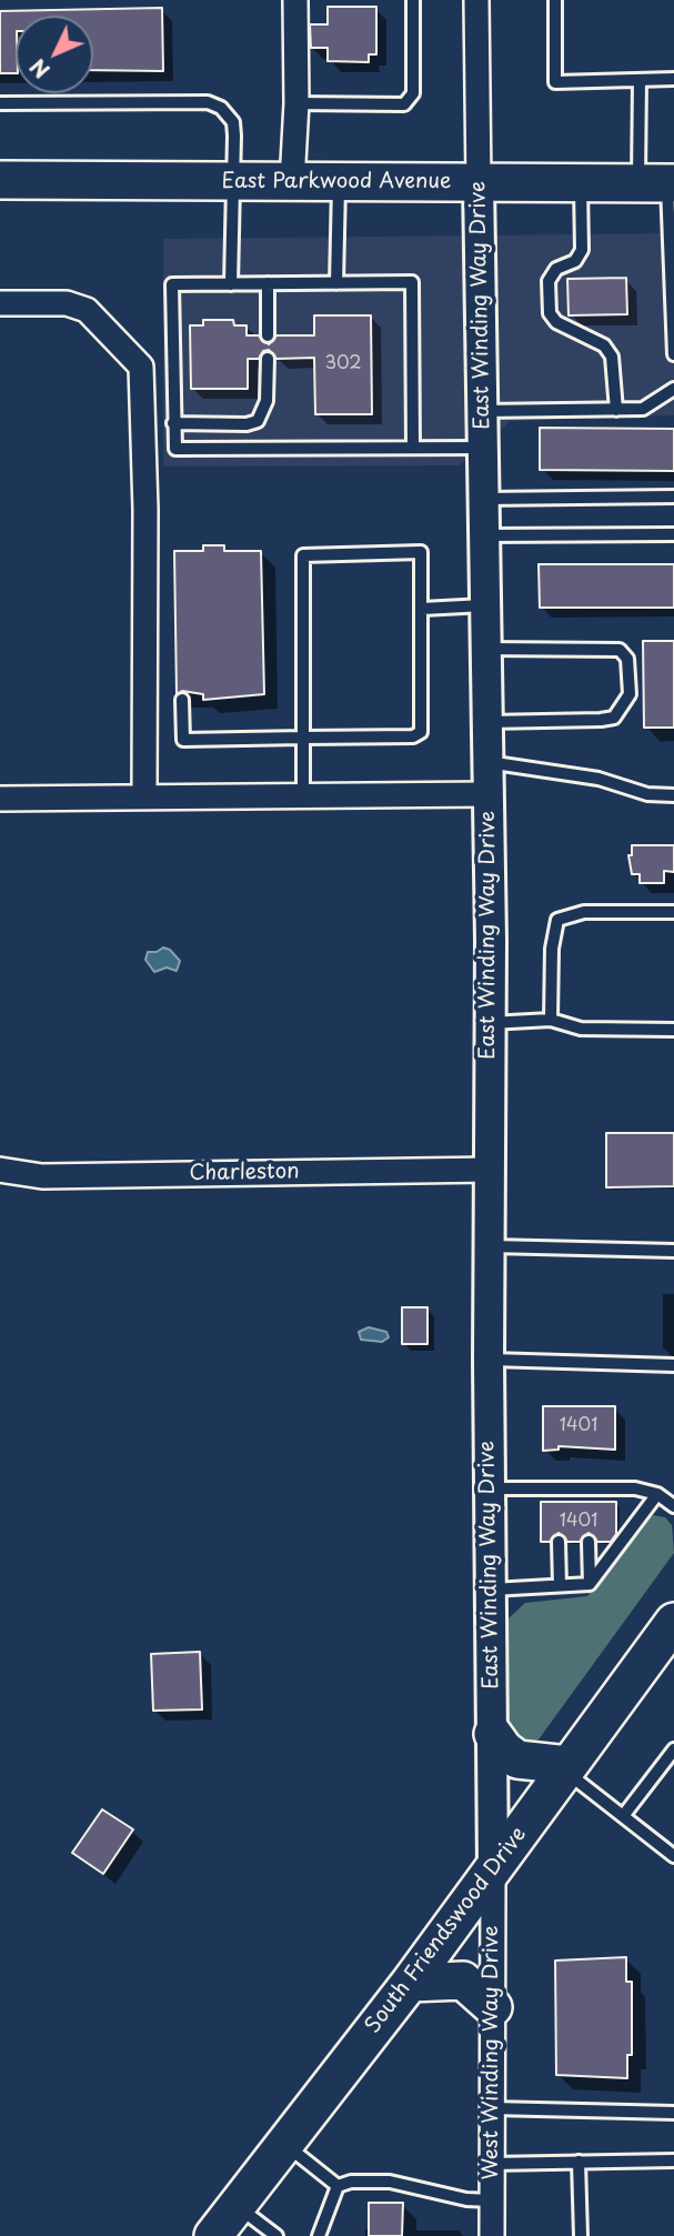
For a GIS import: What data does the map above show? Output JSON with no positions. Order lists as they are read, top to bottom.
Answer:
{
  "streets": {
    "main road": ["East Parkwood Avenue", "South Friendswood Drive"],
    "street": ["East Winding Way Drive", "Charleston", "West Winding Way Drive"]
  },
  "crossings": [
    ["East Parkwood Avenue", "East Winding Way Drive"],
    ["East Winding Way Drive", "Charleston"],
    ["East Winding Way Drive", "South Friendswood Drive"],
    ["East Winding Way Drive", "West Winding Way Drive"],
    ["South Friendswood Drive", "West Winding Way Drive"]
  ],
  "house_numbers": ["302", "1401", "1401"],
  "north": "bottom left"
}
